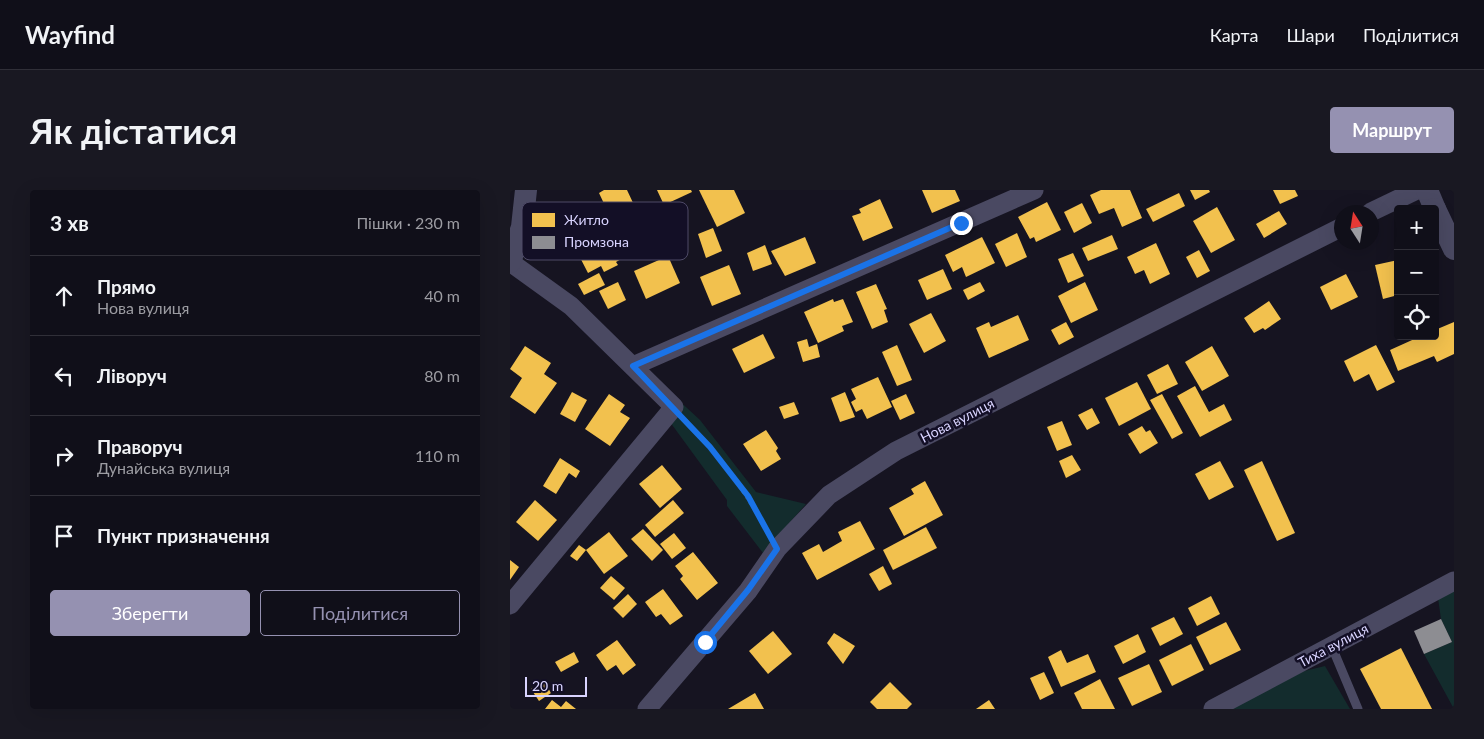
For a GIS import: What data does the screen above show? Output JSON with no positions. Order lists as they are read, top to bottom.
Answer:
{
  "streets": {
    "street": ["Нова вулиця", "Тиха вулиця"]
  },
  "legend": ["Житло", "Промзона"],
  "scale_bar": "20 m",
  "north": "top",
  "page": {
    "header": "Wayfind",
    "nav": ["Карта", "Шари", "Поділитися"],
    "buttons": [
      "Маршрут",
      ["Зберегти", "Поділитися"]
    ],
    "title": "Як дістатися",
    "heading": ["3 хв", "Пішки · 230 m"],
    "map_buttons": ["+", "−"],
    "list": [
      ["Прямо", "Нова вулиця", "40 m"],
      ["Ліворуч", "80 m"],
      ["Праворуч", "Дунайська вулиця", "110 m"],
      "Пункт призначення"
    ],
    "scale": "20 m"
  }
}
